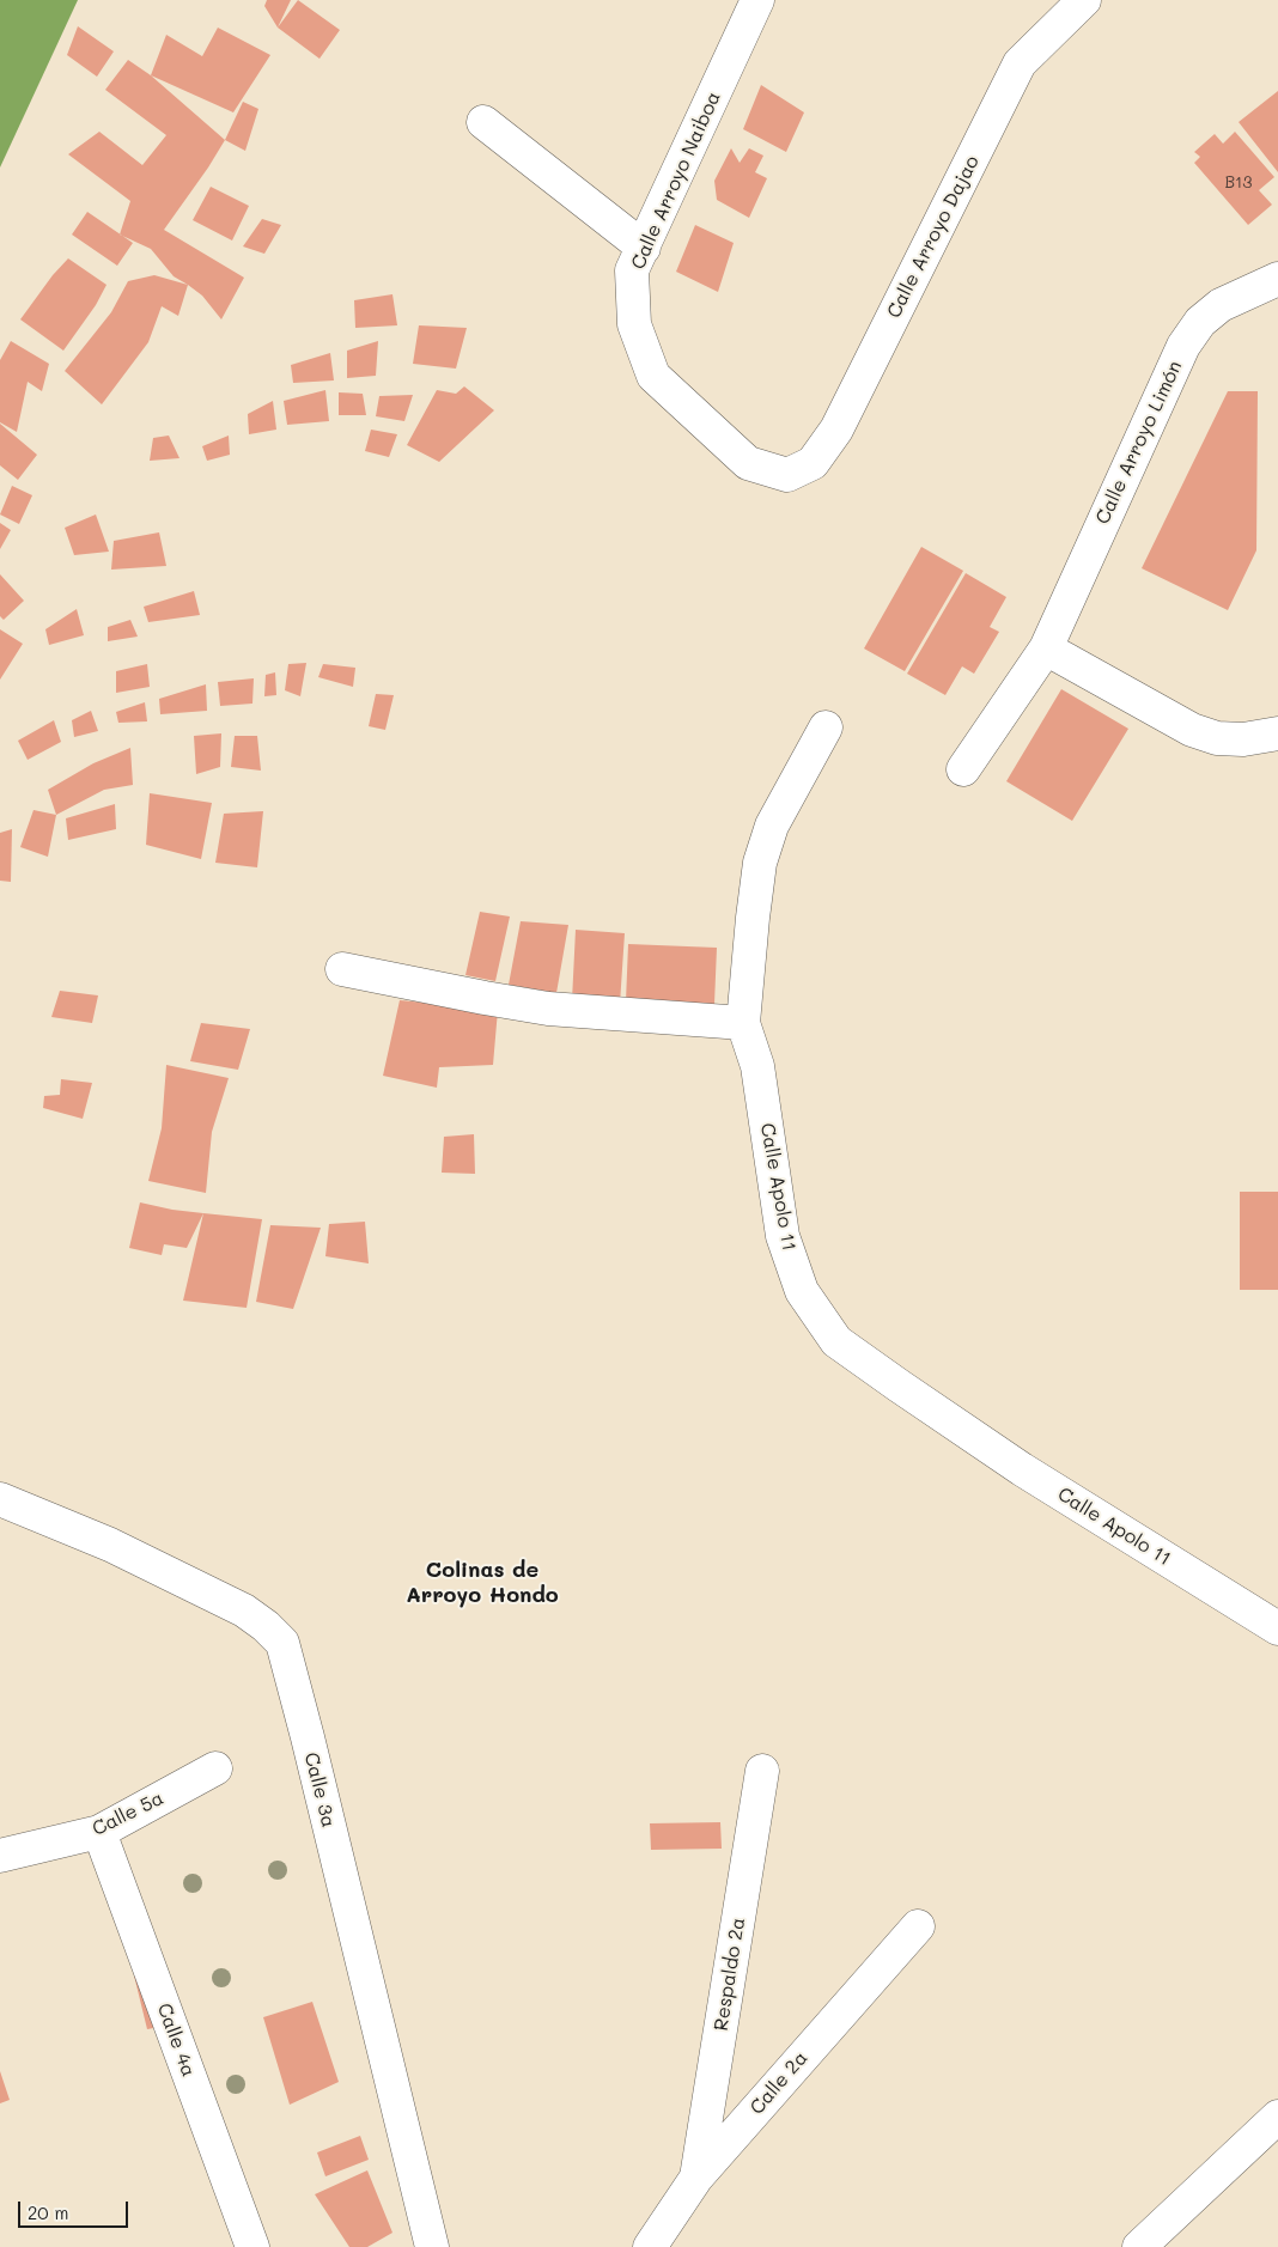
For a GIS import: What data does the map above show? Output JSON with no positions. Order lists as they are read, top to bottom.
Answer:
{
  "streets": {
    "street": [
      "Calle Arroyo Naiboa",
      "Calle Arroyo Dajao",
      "Calle Arroyo Limón",
      "Calle Apolo 11",
      "Calle 3a",
      "Calle 5a",
      "Respaldo 2a",
      "Calle 4a",
      "Calle 2a"
    ]
  },
  "crossings": [
    ["Calle Arroyo Naiboa", "Calle Arroyo Dajao"],
    ["Calle 5a", "Calle 4a"],
    ["Respaldo 2a", "Calle 2a"]
  ],
  "districts": ["Colinas de Arroyo Hondo"],
  "house_numbers": ["B13"],
  "scale_bar": "20 m"
}
